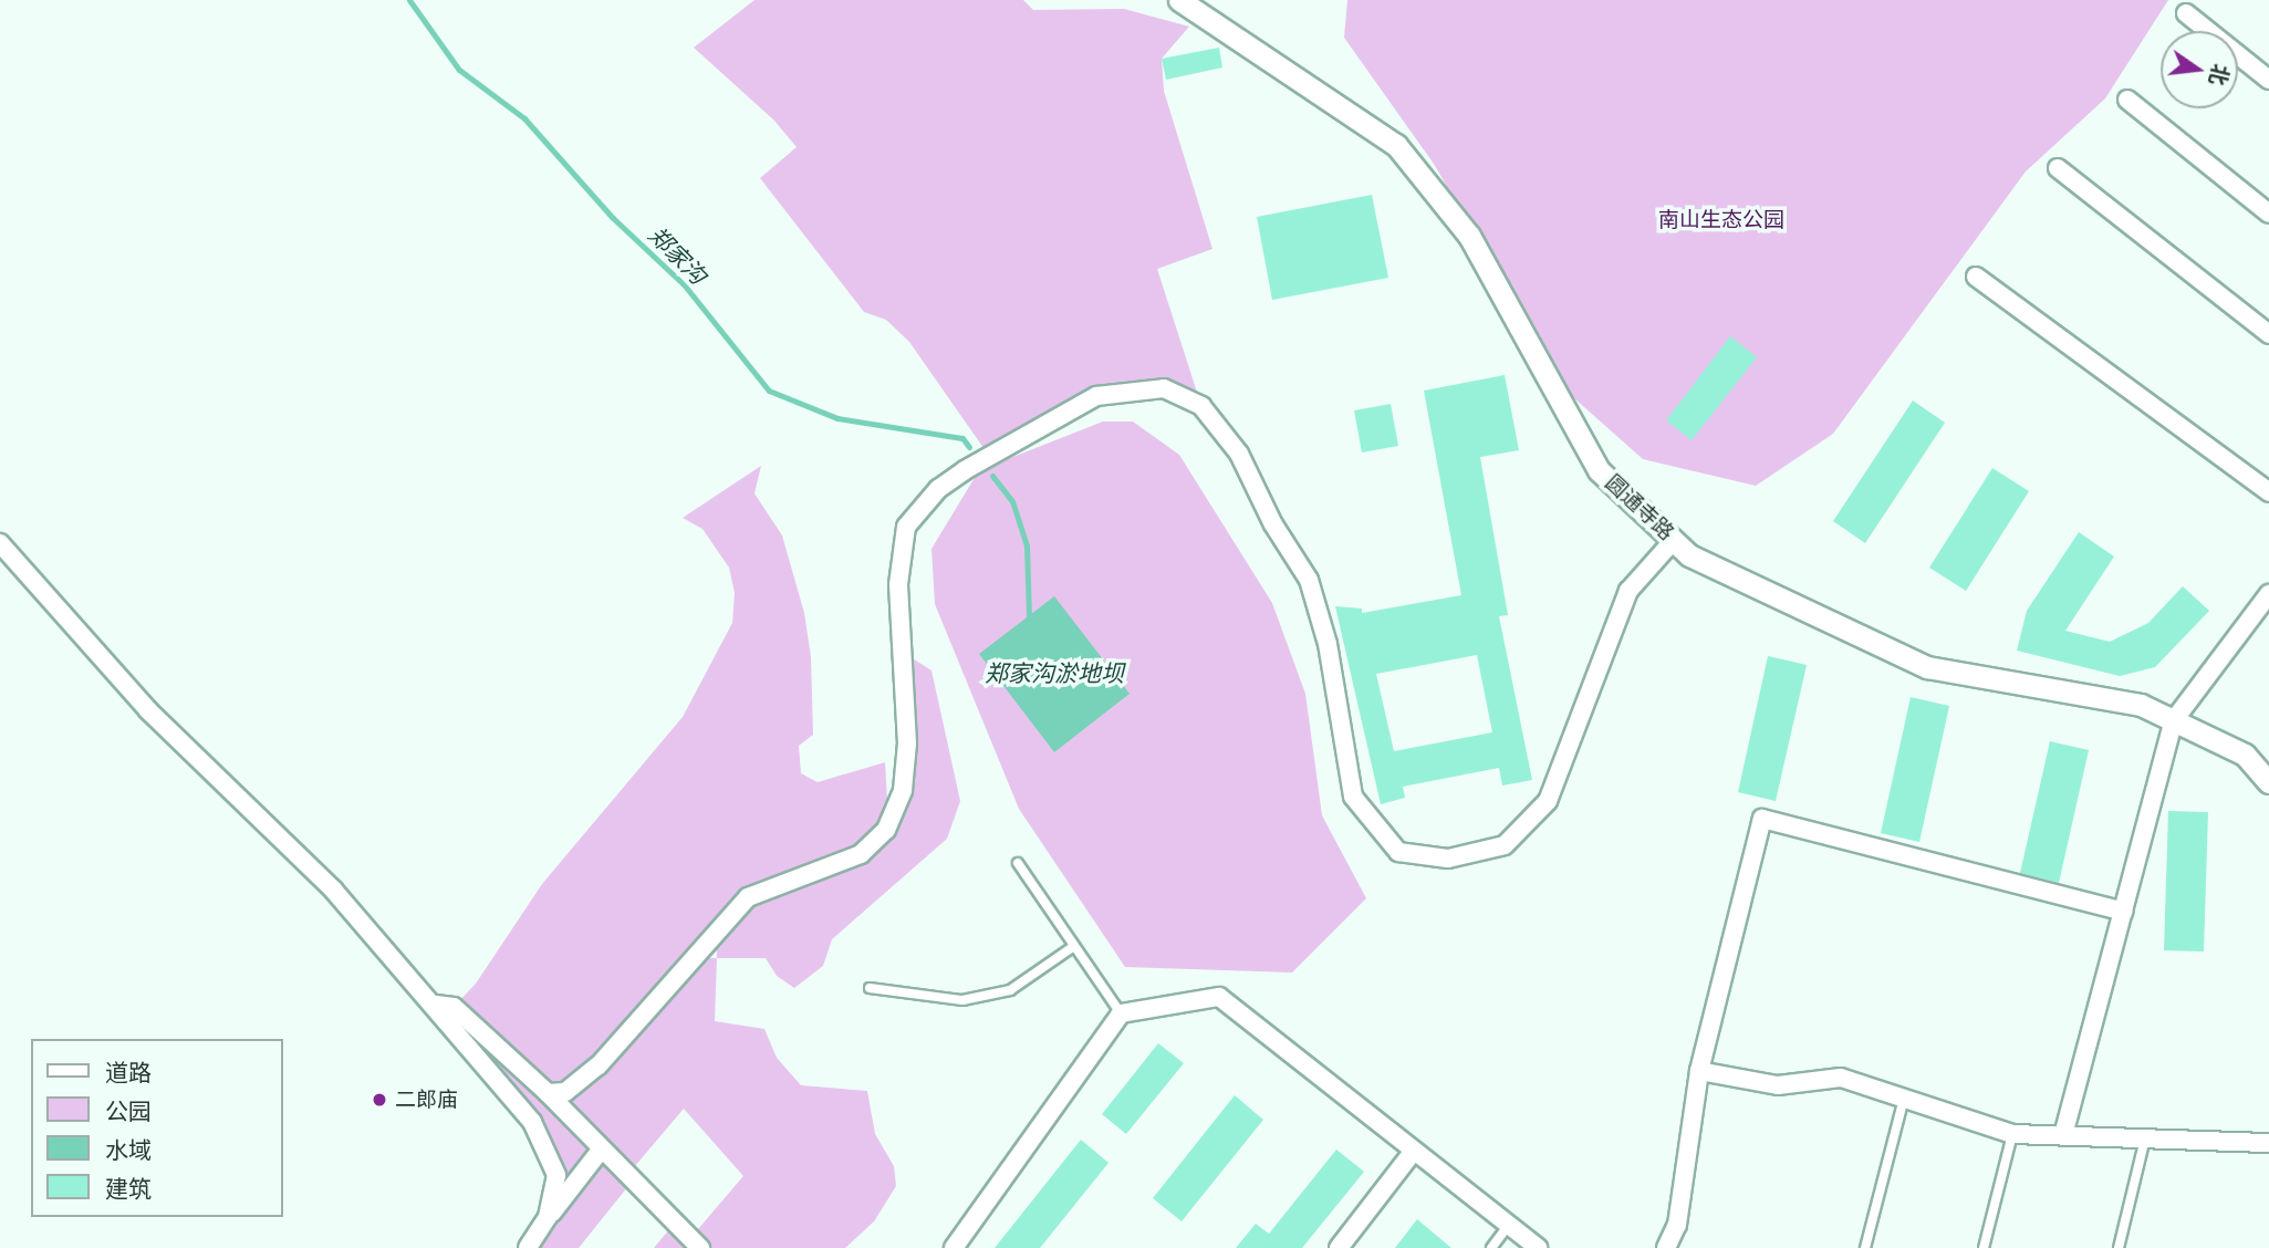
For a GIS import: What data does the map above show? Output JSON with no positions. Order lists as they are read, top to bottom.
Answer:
{
  "streets": {
    "street": ["圆通寺路"]
  },
  "water": ["郑家沟", "郑家沟淤地坝"],
  "parks": ["南山生态公园"],
  "places": ["二郎庙"],
  "legend": [
    "道路",
    "公园",
    "水域",
    "建筑"
  ],
  "north": "right"
}
